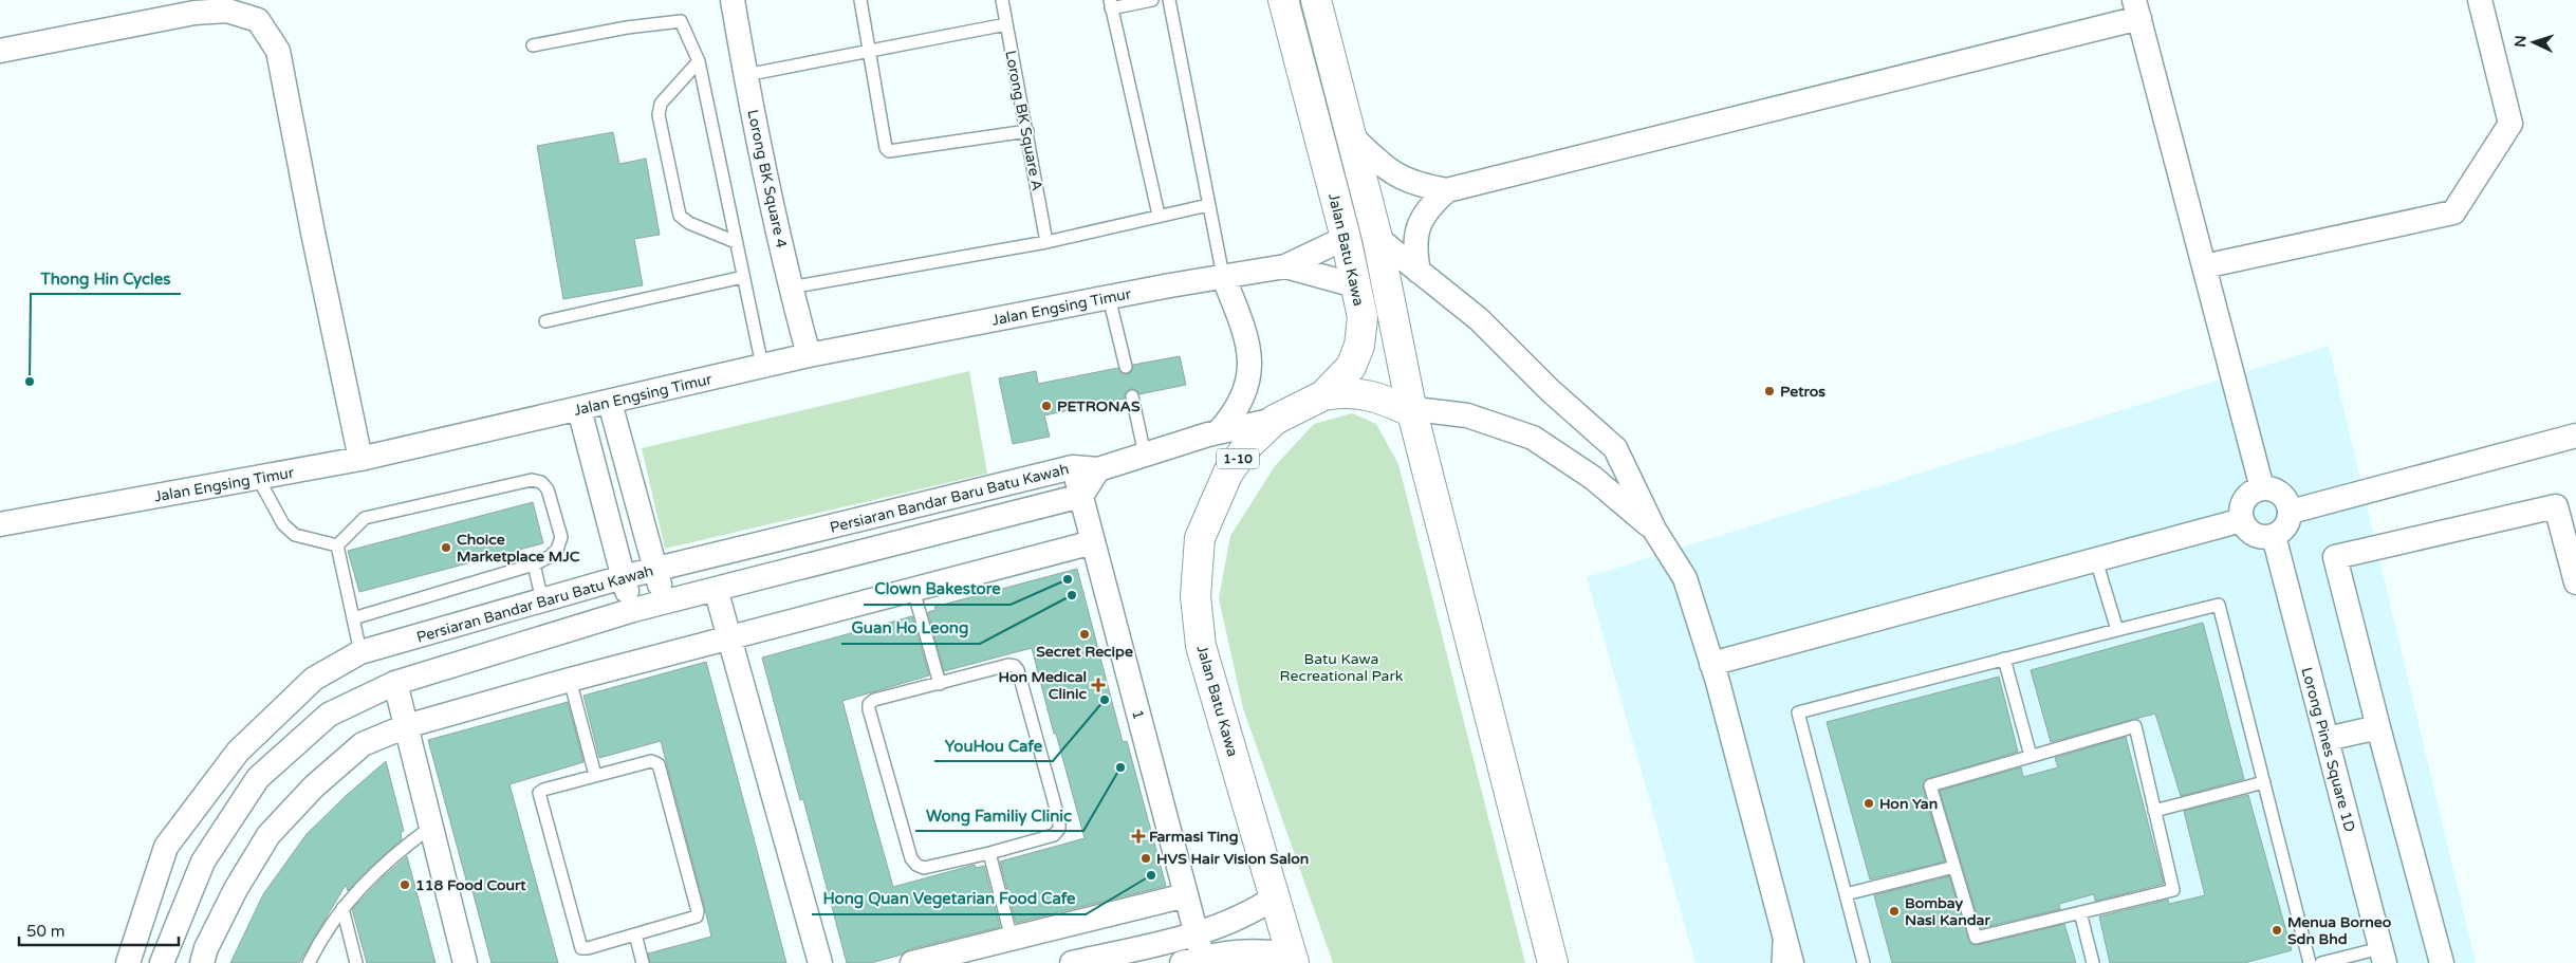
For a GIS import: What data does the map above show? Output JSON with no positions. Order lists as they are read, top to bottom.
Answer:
{
  "streets": {
    "highway": ["Jalan Batu Kawa", "1-10"],
    "street": [
      "Lorong BK Square 4",
      "Jalan Engsing Timur",
      "Persiaran Bandar Baru Batu Kawah",
      "1",
      "Lorong Pines Square 1D"
    ],
    "lane": ["Lorong BK Square A"]
  },
  "crossings": [
    ["Lorong BK Square 4", "Jalan Engsing Timur"],
    ["Jalan Batu Kawa", "Jalan Engsing Timur"],
    ["Jalan Batu Kawa", "Persiaran Bandar Baru Batu Kawah"],
    ["Persiaran Bandar Baru Batu Kawah", "1"]
  ],
  "parks": ["Batu Kawa Recreational Park"],
  "places": {
    "other": [
      "Thong Hin Cycles",
      "Petros",
      "PETRONAS",
      "Choice Marketplace MJC",
      "Clown Bakestore",
      "Guan Ho Leong",
      "Secret Recipe",
      "YouHou Cafe",
      "Wong Familiy Clinic",
      "Hon Yan",
      "HVS Hair Vision Salon",
      "Hong Quan Vegetarian Food Cafe",
      "118 Food Court",
      "Bombay Nasi Kandar",
      "Menua Borneo Sdn Bhd"
    ],
    "health": ["Hon Medical Clinic", "Farmasi Ting"]
  },
  "scale_bar": "50 m",
  "north": "left"
}
